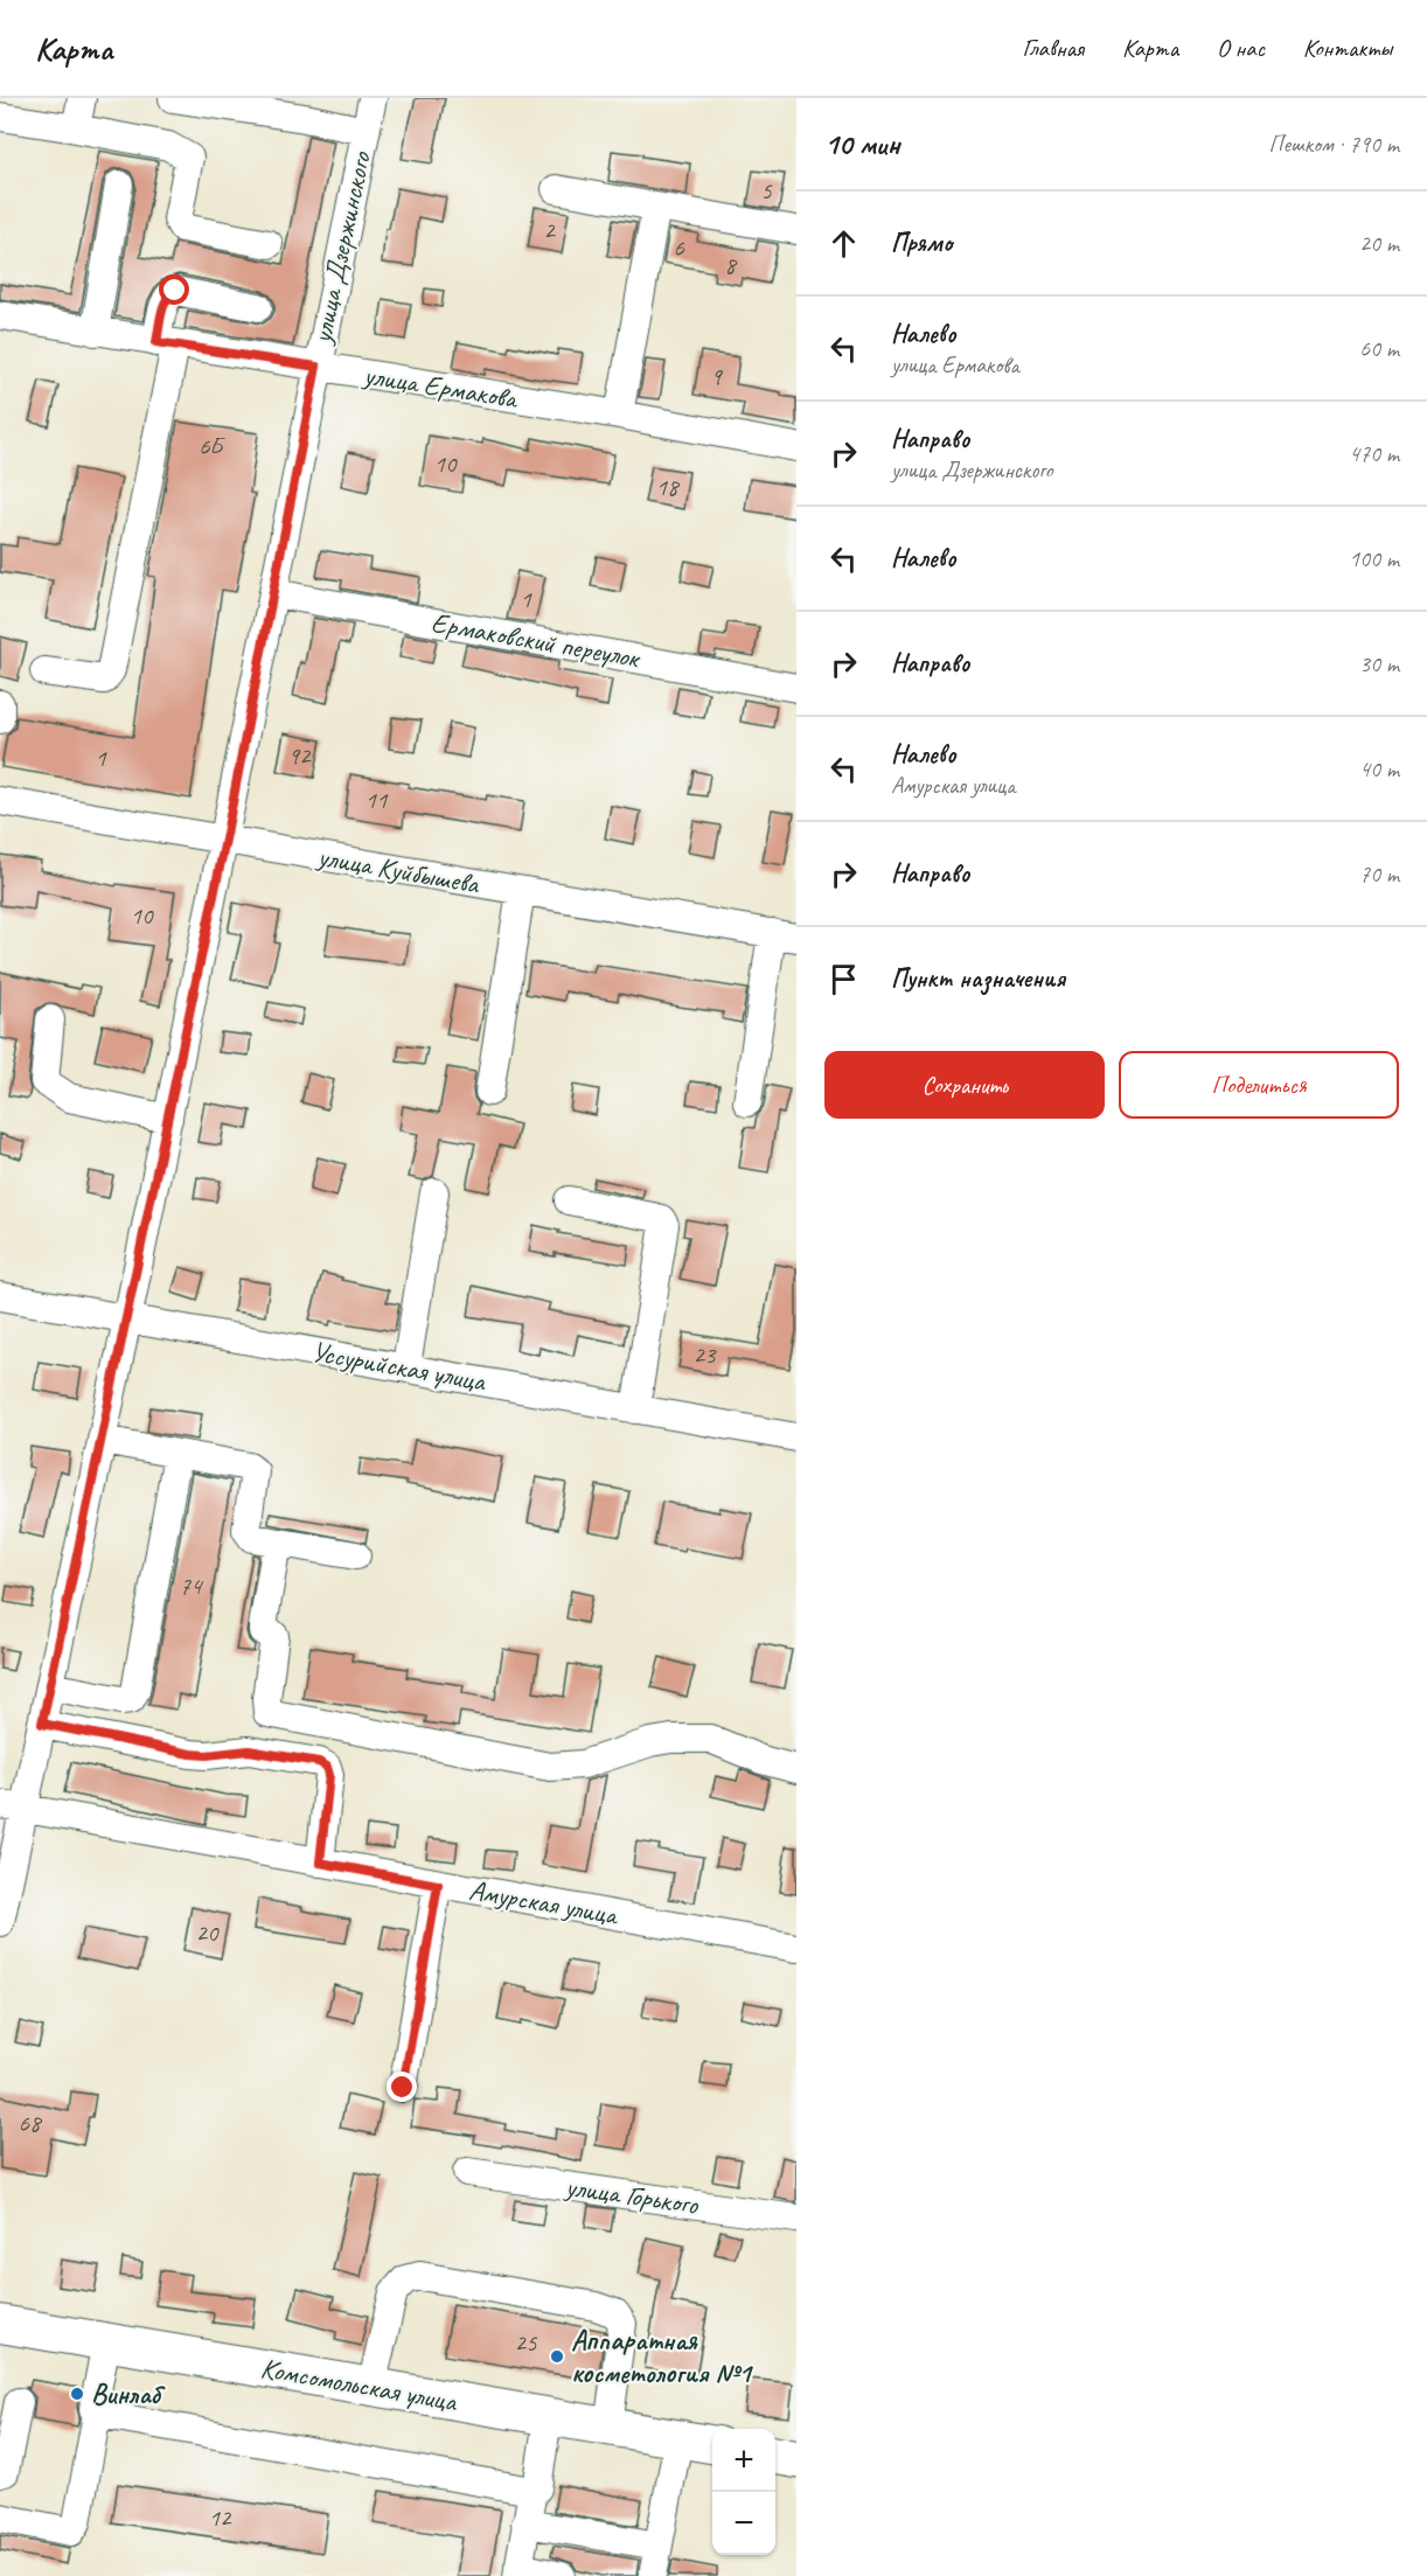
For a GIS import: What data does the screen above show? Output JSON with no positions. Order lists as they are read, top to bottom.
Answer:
{
  "streets": {
    "main road": ["Комсомольская улица"],
    "street": [
      "улица Дзержинского",
      "улица Ермакова",
      "Ермаковский переулок",
      "улица Куйбышева",
      "Уссурийская улица",
      "Амурская улица",
      "улица Горького"
    ]
  },
  "crossings": [
    ["улица Дзержинского", "улица Ермакова"],
    ["улица Дзержинского", "Ермаковский переулок"],
    ["улица Дзержинского", "улица Куйбышева"],
    ["улица Дзержинского", "Уссурийская улица"],
    ["улица Дзержинского", "Амурская улица"]
  ],
  "places": ["Аппаратная косметология №1", "Винлаб"],
  "house_numbers": [
    "5",
    "2",
    "6",
    "8",
    "9",
    "6Б",
    "10",
    "18",
    "1",
    "92",
    "1",
    "11",
    "10",
    "23",
    "74",
    "20",
    "68",
    "25",
    "12"
  ],
  "page": {
    "header": "Карта",
    "nav": [
      "Главная",
      "Карта",
      "О нас",
      "Контакты"
    ],
    "heading": ["10 мин", "Пешком · 790 m"],
    "list": [
      ["Прямо", "20 m"],
      ["Налево", "улица Ермакова", "60 m"],
      ["Направо", "улица Дзержинского", "470 m"],
      ["Налево", "100 m"],
      ["Направо", "30 m"],
      ["Налево", "Амурская улица", "40 m"],
      ["Направо", "70 m"],
      "Пункт назначения"
    ],
    "buttons": ["Сохранить", "Поделиться"],
    "map_buttons": ["+", "−"]
  }
}
